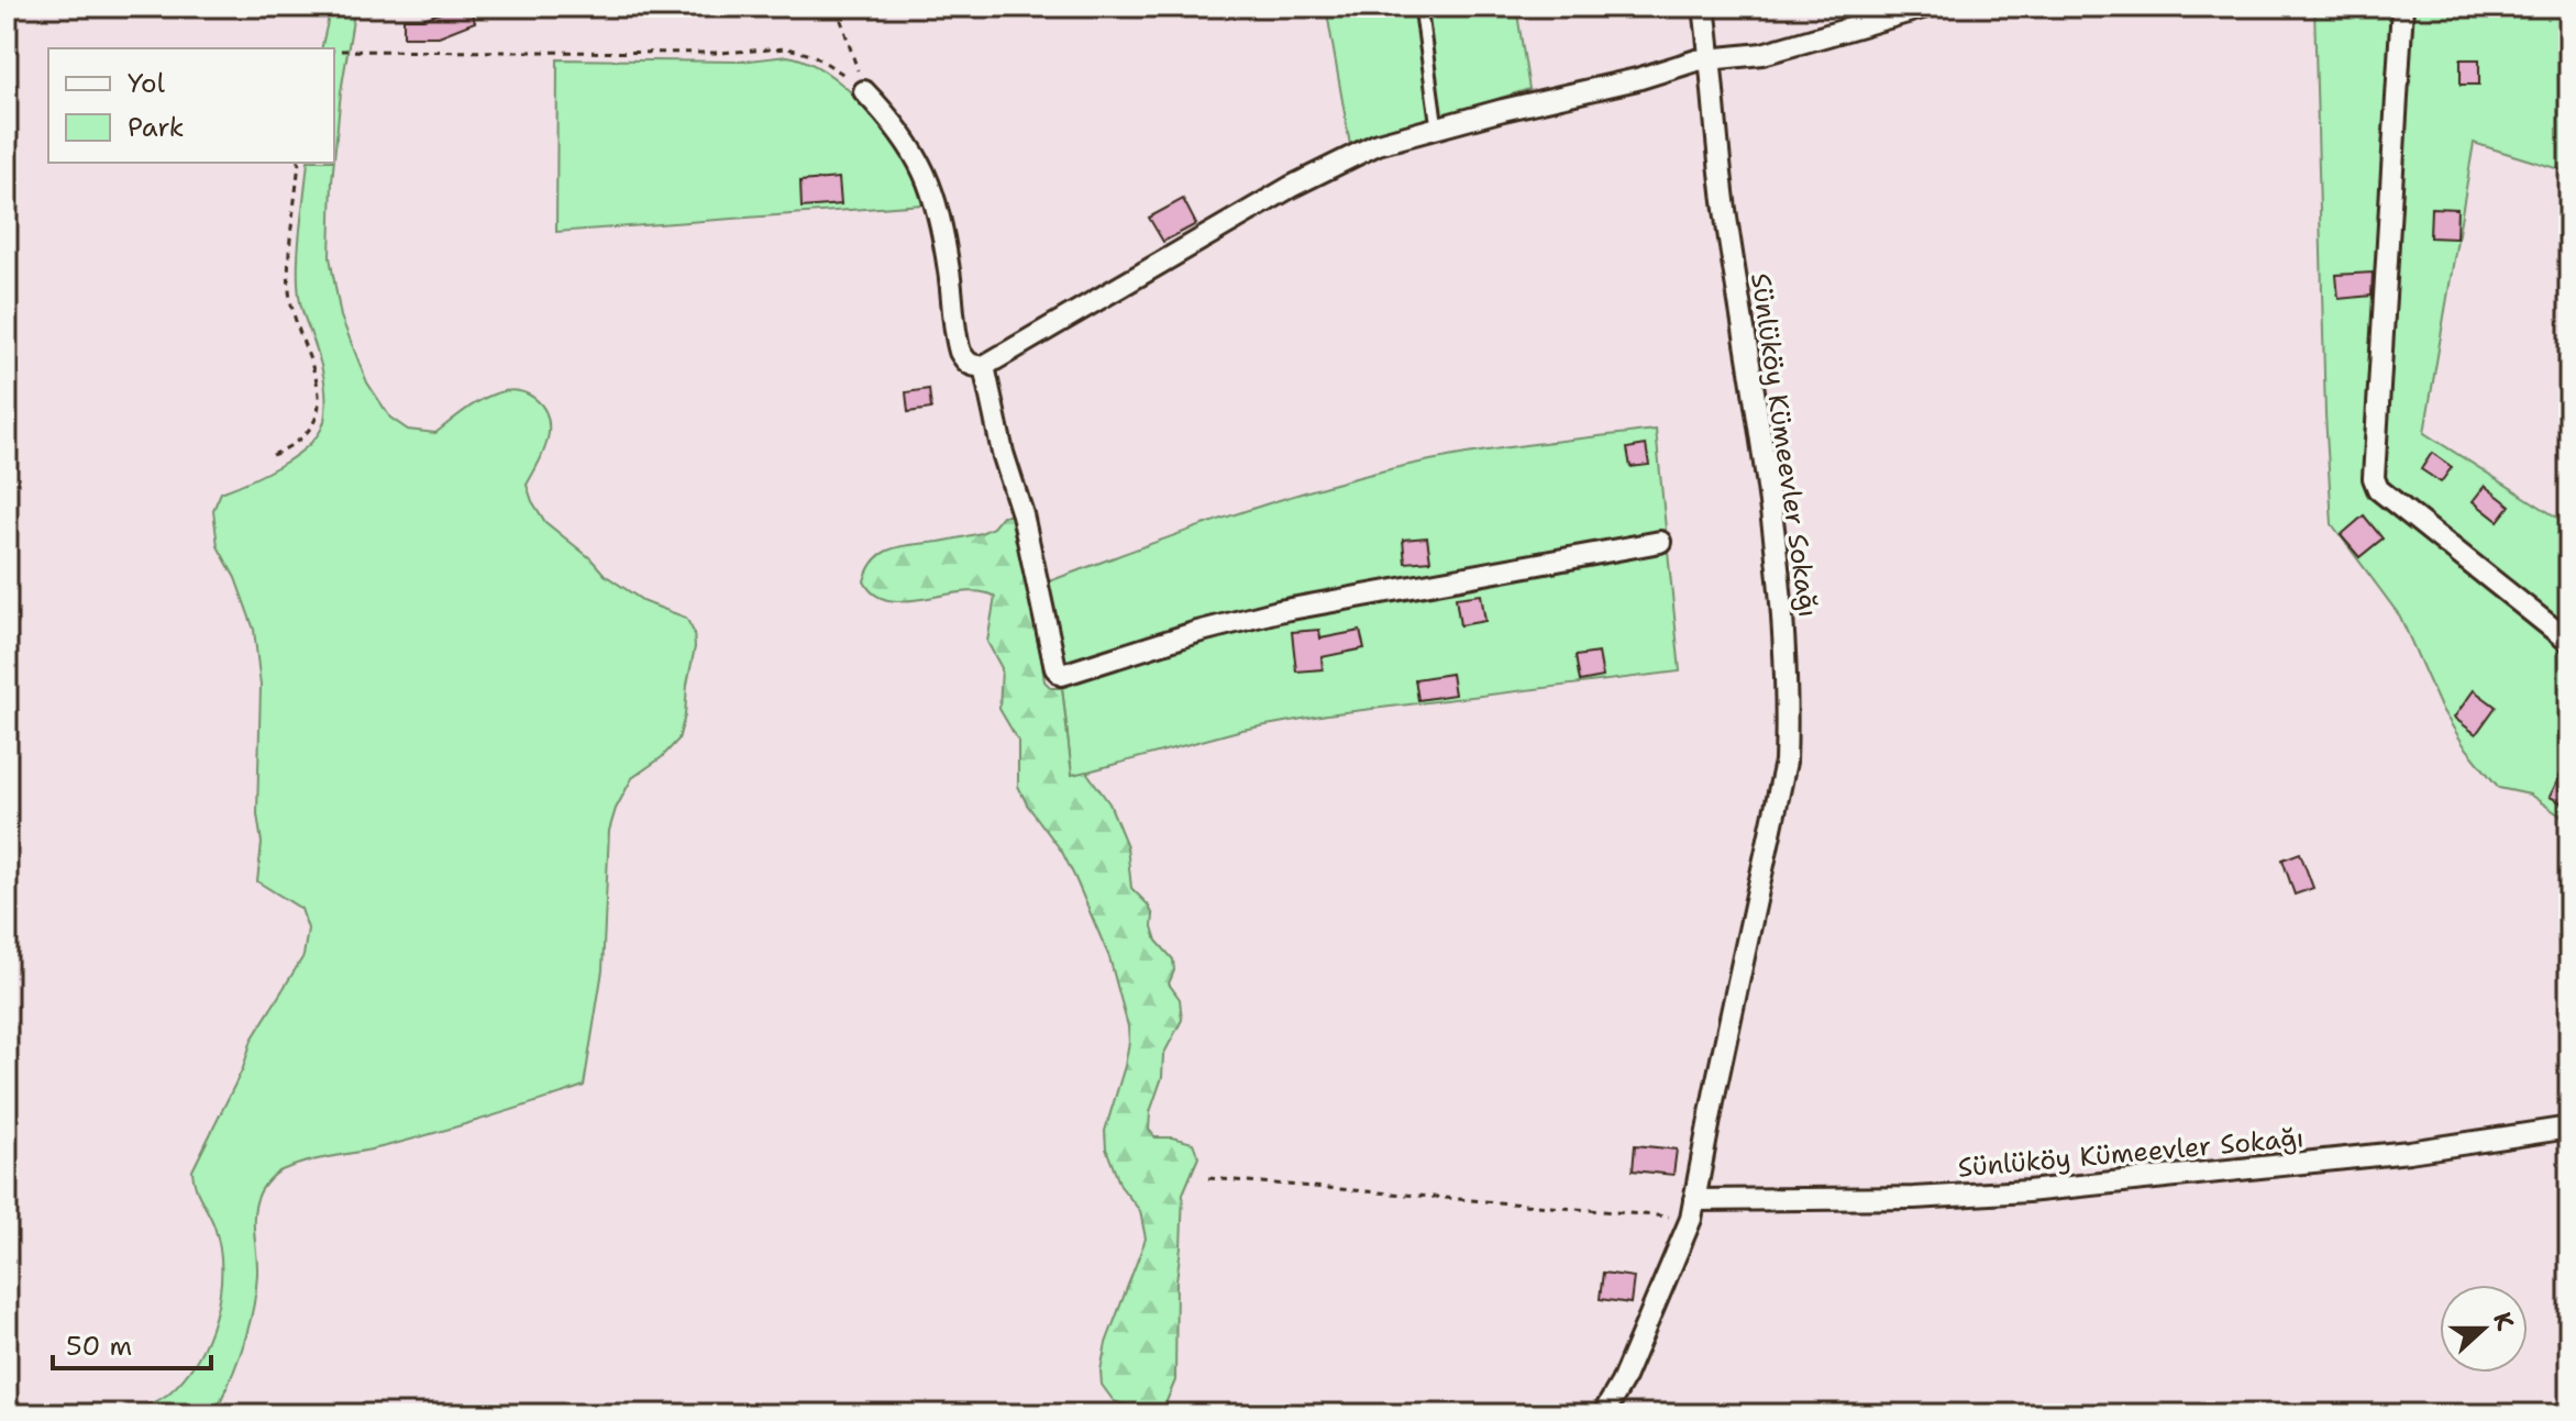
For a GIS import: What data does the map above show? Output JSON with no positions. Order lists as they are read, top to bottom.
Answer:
{
  "streets": {
    "street": ["Sünlüköy Kümeevler Sokağı"]
  },
  "legend": ["Yol", "Park"],
  "scale_bar": "50 m",
  "north": "right"
}
